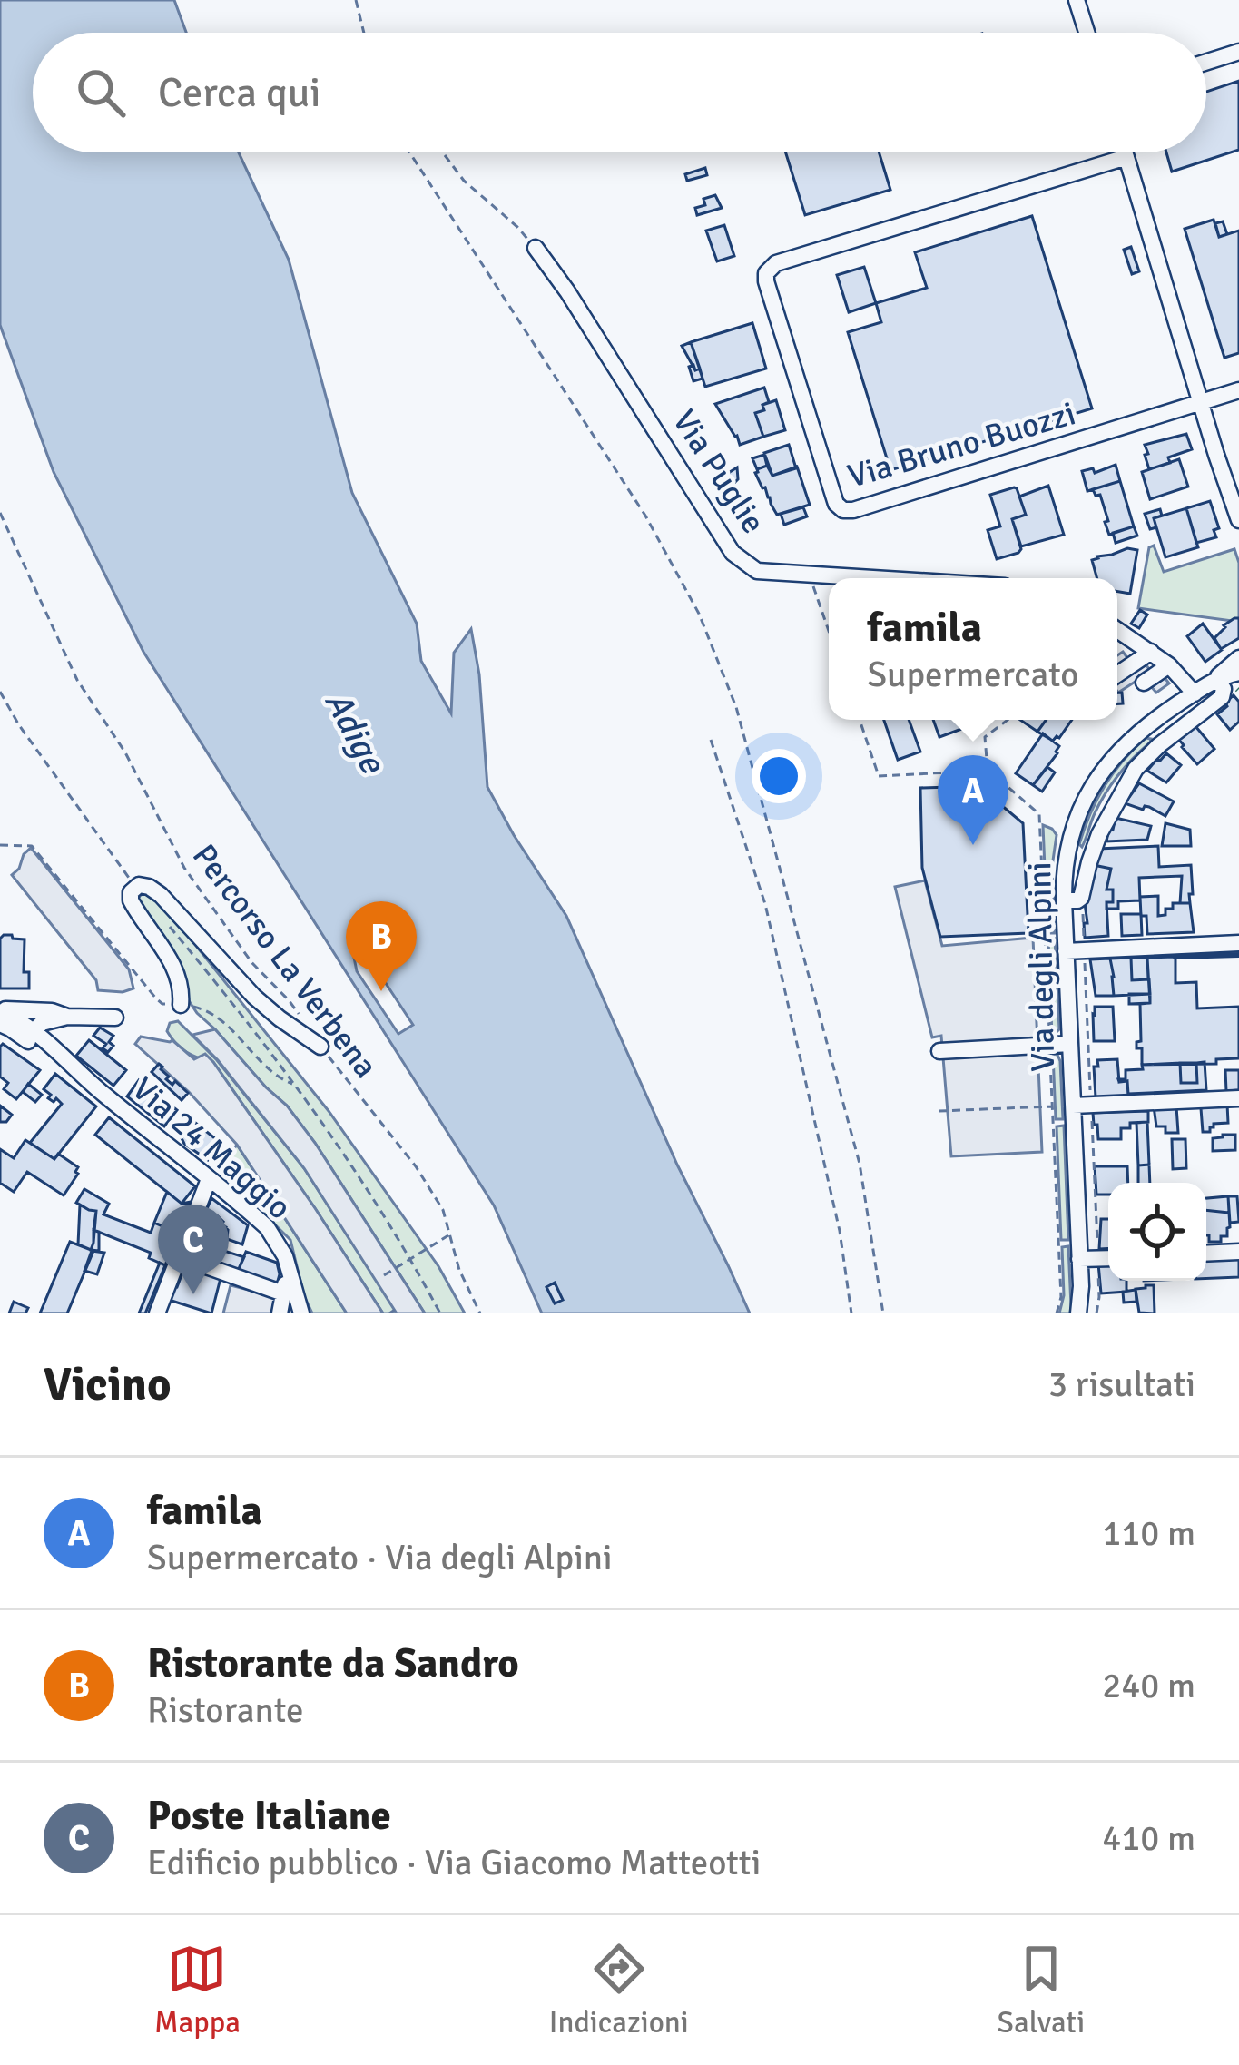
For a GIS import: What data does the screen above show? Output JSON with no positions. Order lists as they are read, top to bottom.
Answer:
{
  "streets": {
    "street": [
      "Via Bruno Buozzi",
      "Via Puglie",
      "Via degli Alpini",
      "Via 24 Maggio"
    ],
    "path": ["Percorso La Verbena"]
  },
  "water": ["Adige"],
  "page": {
    "search": "Cerca qui",
    "popup": ["famila", "Supermercato"],
    "pins": ["A", "B", "C"],
    "heading": ["Vicino", "3 risultati"],
    "list": [
      {
        "mark": "A",
        "name": "famila",
        "note": "Supermercato · Via degli Alpini",
        "value": "110 m"
      },
      {
        "mark": "B",
        "name": "Ristorante da Sandro",
        "note": "Ristorante",
        "value": "240 m"
      },
      {
        "mark": "C",
        "name": "Poste Italiane",
        "note": "Edificio pubblico · Via Giacomo Matteotti",
        "value": "410 m"
      }
    ],
    "nav": ["Mappa", "Indicazioni", "Salvati"]
  }
}
